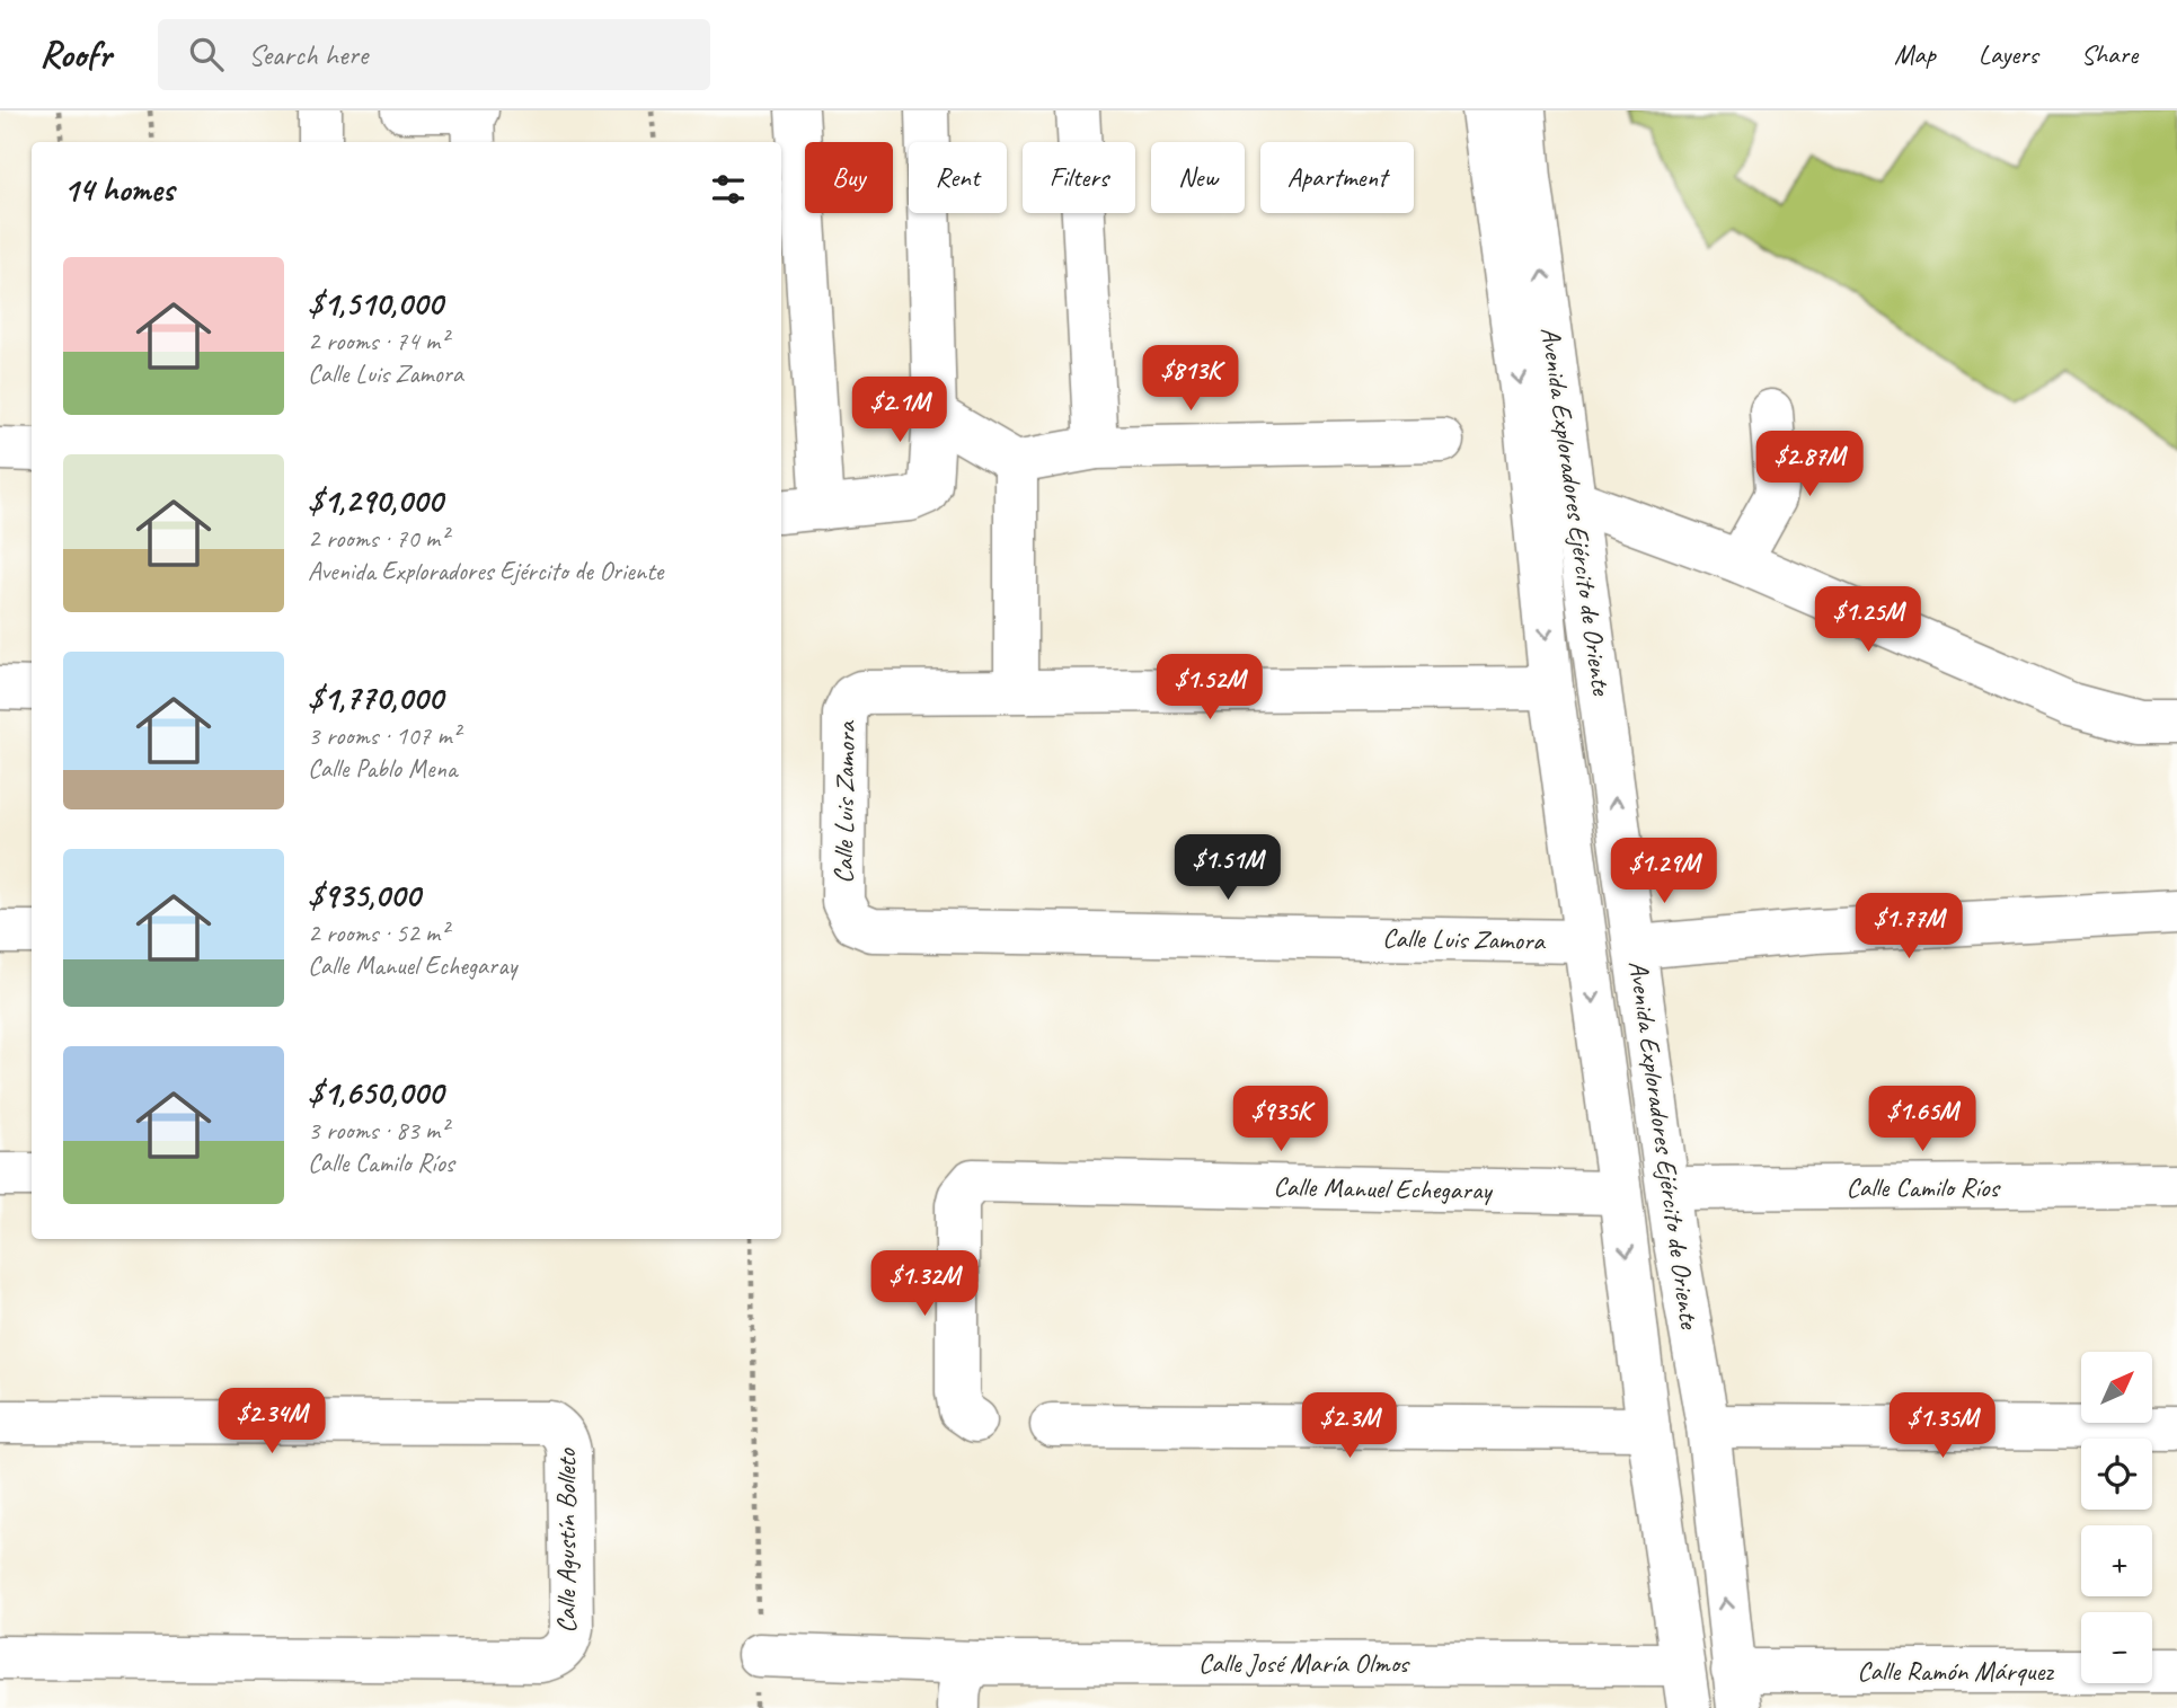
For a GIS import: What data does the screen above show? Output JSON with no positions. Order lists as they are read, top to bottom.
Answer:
{
  "streets": {
    "street": [
      "Avenida Exploradores Ejército de Oriente",
      "Calle Luis Zamora",
      "Calle Camilo Ríos",
      "Calle Manuel Echegaray",
      "Calle Agustín Bolleto",
      "Calle José María Olmos",
      "Calle Ramón Márquez"
    ]
  },
  "crossings": [
    ["Avenida Exploradores Ejército de Oriente", "Calle Luis Zamora"],
    ["Avenida Exploradores Ejército de Oriente", "Calle Camilo Ríos"],
    ["Avenida Exploradores Ejército de Oriente", "Calle Manuel Echegaray"],
    ["Avenida Exploradores Ejército de Oriente", "Calle José María Olmos"],
    ["Avenida Exploradores Ejército de Oriente", "Calle Ramón Márquez"]
  ],
  "north": "top right",
  "page": {
    "header": "Roofr",
    "search": "Search here",
    "nav": ["Map", "Layers", "Share"],
    "chip": [
      "Buy",
      "Rent",
      "Filters",
      "New",
      "Apartment"
    ],
    "heading": "14 homes",
    "list": [
      {
        "name": "$1,510,000",
        "note": "2 rooms · 74 m² · Calle Luis Zamora"
      },
      {
        "name": "$1,290,000",
        "note": "2 rooms · 70 m² · Avenida Exploradores Ejército de Oriente"
      },
      {
        "name": "$1,770,000",
        "note": "3 rooms · 107 m² · Calle Pablo Mena"
      },
      {
        "name": "$935,000",
        "note": "2 rooms · 52 m² · Calle Manuel Echegaray"
      },
      {
        "name": "$1,650,000",
        "note": "3 rooms · 83 m² · Calle Camilo Ríos"
      }
    ],
    "price": [
      "$813K",
      "$2.1M",
      "$2.87M",
      "$1.25M",
      "$1.52M",
      "$1.51M",
      "$1.29M",
      "$1.77M",
      "$935K",
      "$1.65M",
      "$1.32M",
      "$2.34M",
      "$2.3M",
      "$1.35M"
    ],
    "map_buttons": ["+", "−"]
  }
}
